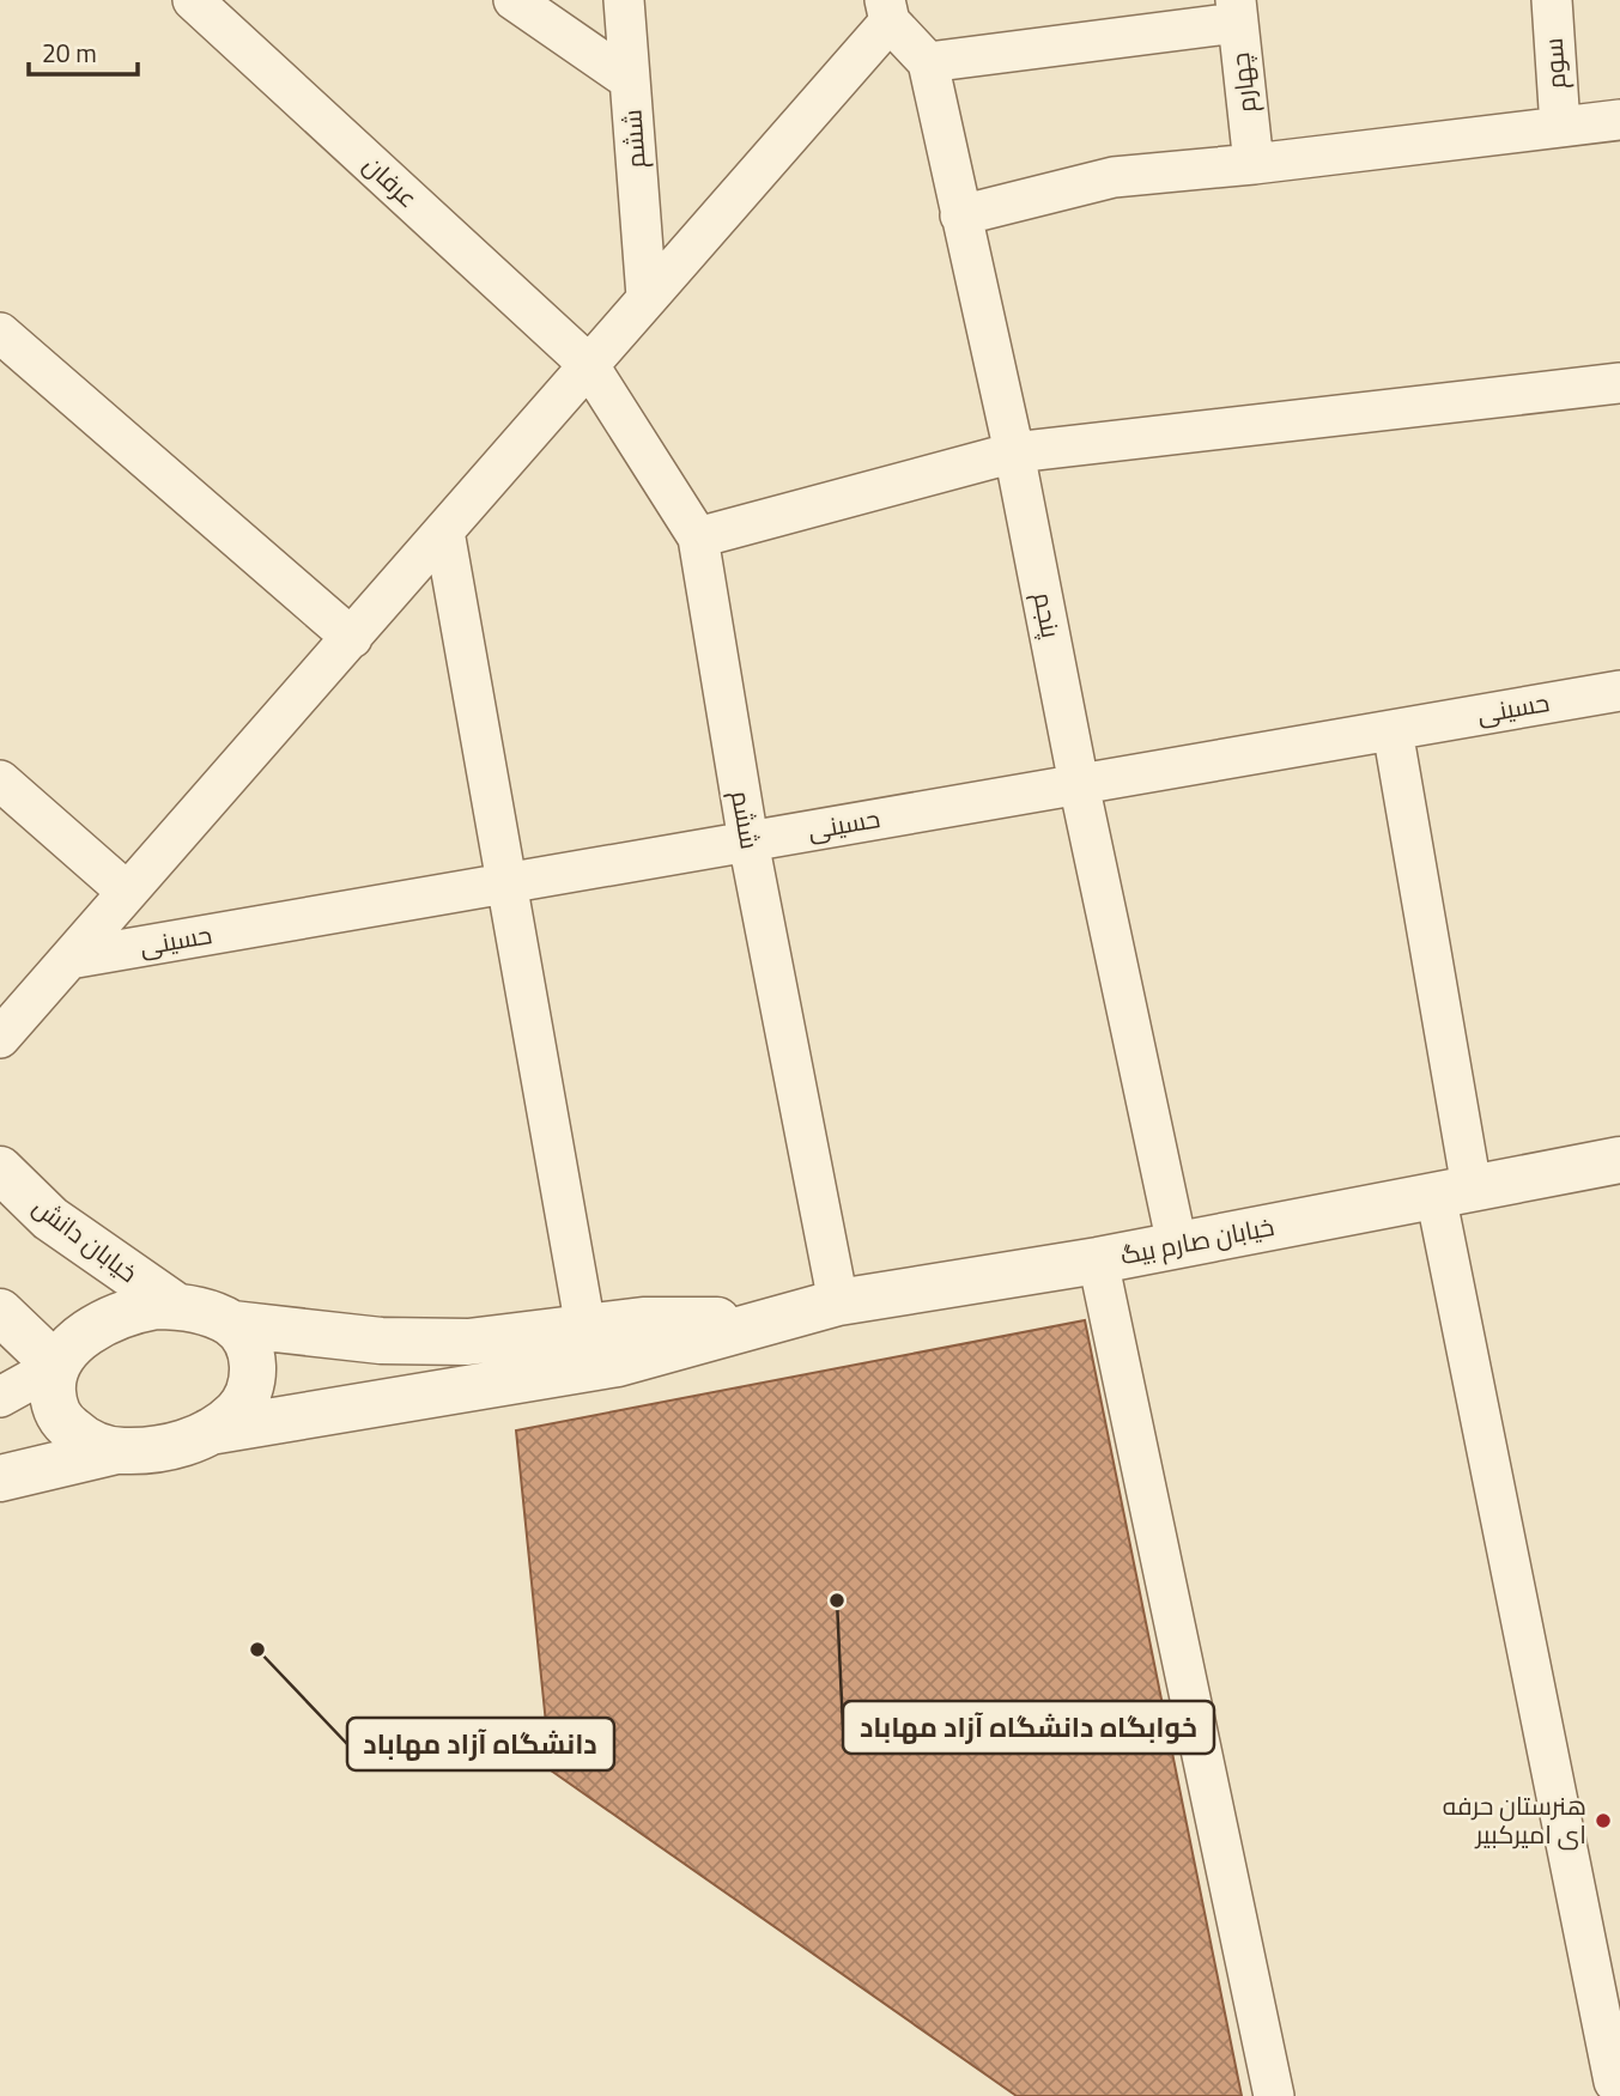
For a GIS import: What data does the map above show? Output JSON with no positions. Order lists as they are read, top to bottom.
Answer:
{
  "streets": {
    "street": [
      "سوم",
      "چهارم",
      "ششم",
      "عرفان",
      "پنجم",
      "حسینی",
      "خیابان دانش",
      "خیابان صارم بیگ"
    ]
  },
  "crossings": [
    ["ششم", "عرفان"],
    ["ششم", "حسینی"],
    ["ششم", "خیابان صارم بیگ"],
    ["پنجم", "حسینی"],
    ["پنجم", "خیابان صارم بیگ"],
    ["خیابان دانش", "خیابان صارم بیگ"]
  ],
  "places": ["خوابگاه دانشگاه آزاد مهاباد", "دانشگاه آزاد مهاباد", "هنرستان حرفه ای امیرکبیر"],
  "scale_bar": "20 m"
}
